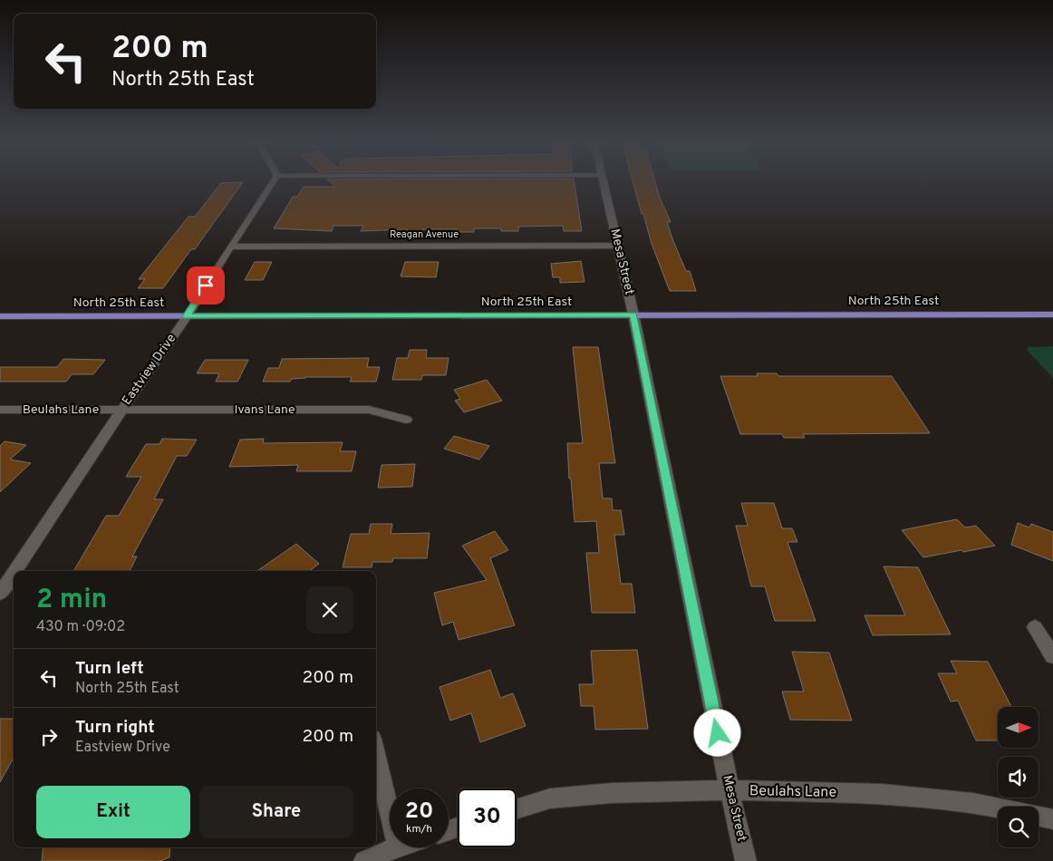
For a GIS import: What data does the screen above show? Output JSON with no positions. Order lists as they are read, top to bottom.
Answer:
{
  "streets": {
    "main road": ["North 25th East"],
    "street": [
      "Reagan Avenue",
      "Mesa Street",
      "Eastview Drive",
      "Beulahs Lane",
      "Ivans Lane"
    ]
  },
  "crossings": [
    ["Reagan Avenue", "Mesa Street"],
    ["Reagan Avenue", "Eastview Drive"],
    ["Mesa Street", "North 25th East"],
    ["Mesa Street", "Beulahs Lane"],
    ["North 25th East", "Eastview Drive"],
    ["Eastview Drive", "Beulahs Lane"],
    ["Eastview Drive", "Ivans Lane"],
    ["Beulahs Lane", "Ivans Lane"]
  ],
  "north": "right",
  "page": {
    "turn": ["200 m", "North 25th East"],
    "heading": ["2 min", "430 m · 09:02"],
    "list": [
      {
        "name": "Turn left",
        "note": "North 25th East",
        "value": "200 m"
      },
      {
        "name": "Turn right",
        "note": "Eastview Drive",
        "value": "200 m"
      }
    ],
    "buttons": ["Exit", "Share"],
    "speed": "20 km/h",
    "limit": "30"
  }
}
